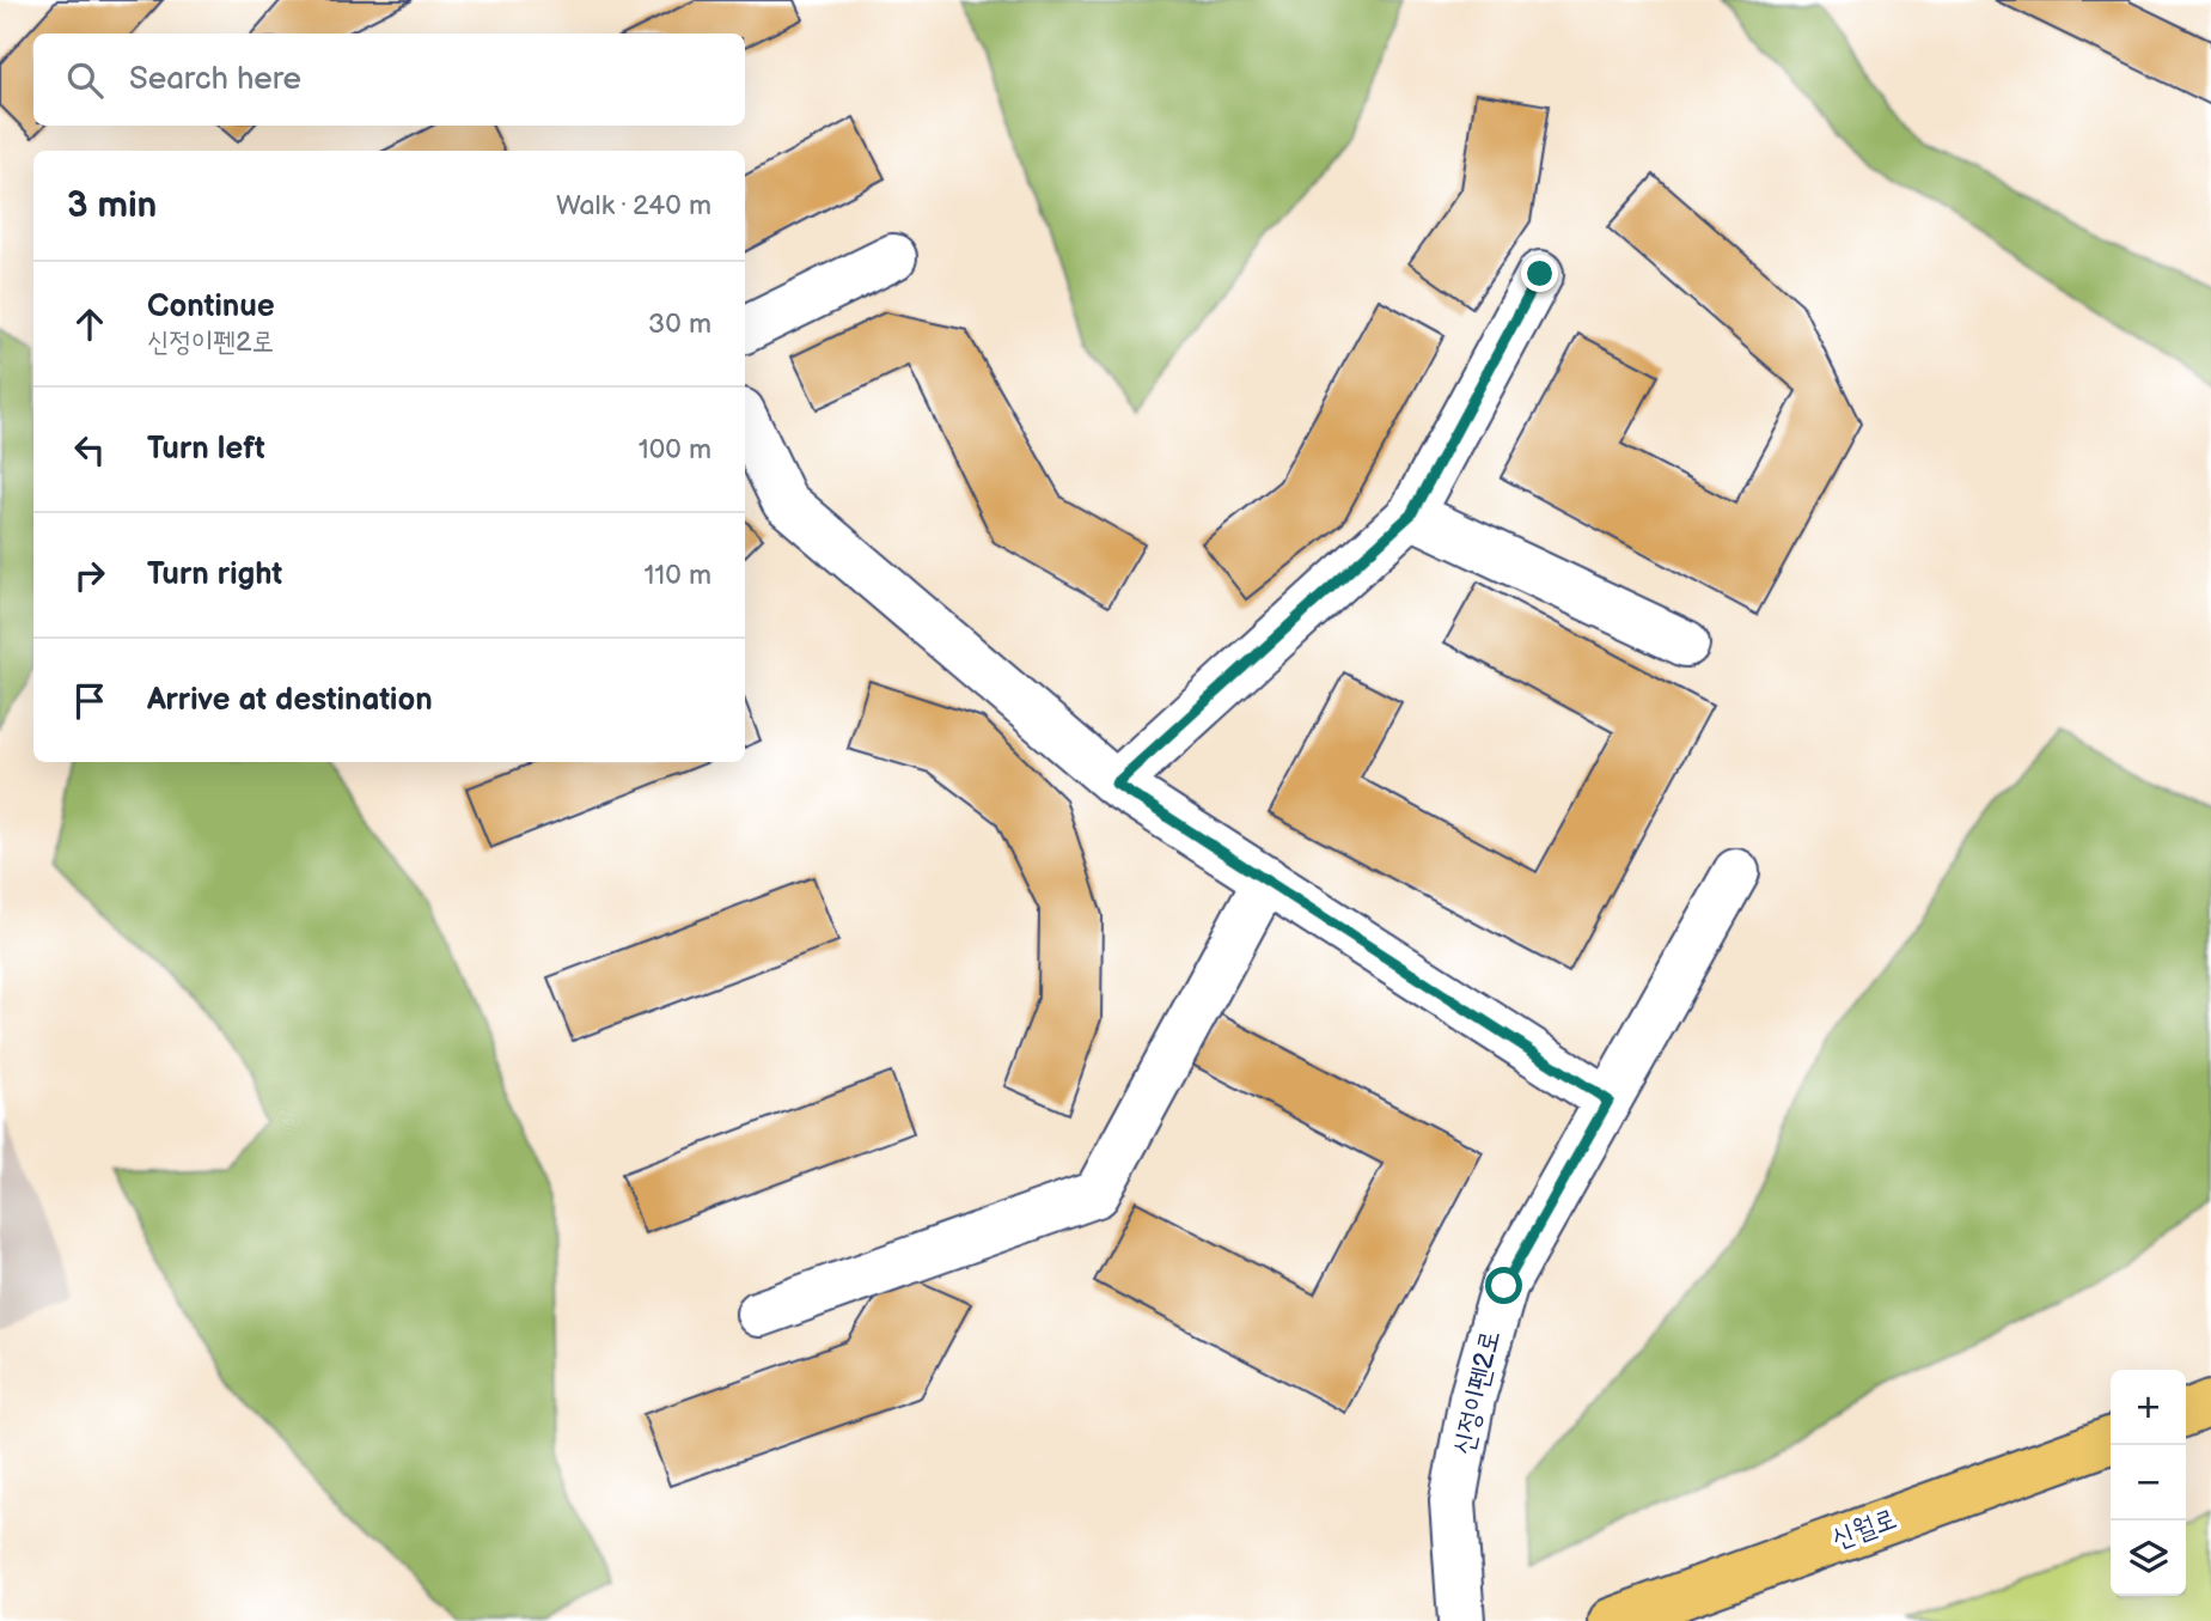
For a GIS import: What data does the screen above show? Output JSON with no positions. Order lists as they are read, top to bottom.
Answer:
{
  "streets": {
    "main road": ["신월로"],
    "street": ["신정이펜2로"]
  },
  "page": {
    "search": "Search here",
    "heading": ["3 min", "Walk · 240 m"],
    "list": [
      ["Continue", "신정이펜2로", "30 m"],
      ["Turn left", "100 m"],
      ["Turn right", "110 m"],
      "Arrive at destination"
    ],
    "map_buttons": ["+", "−"]
  }
}
